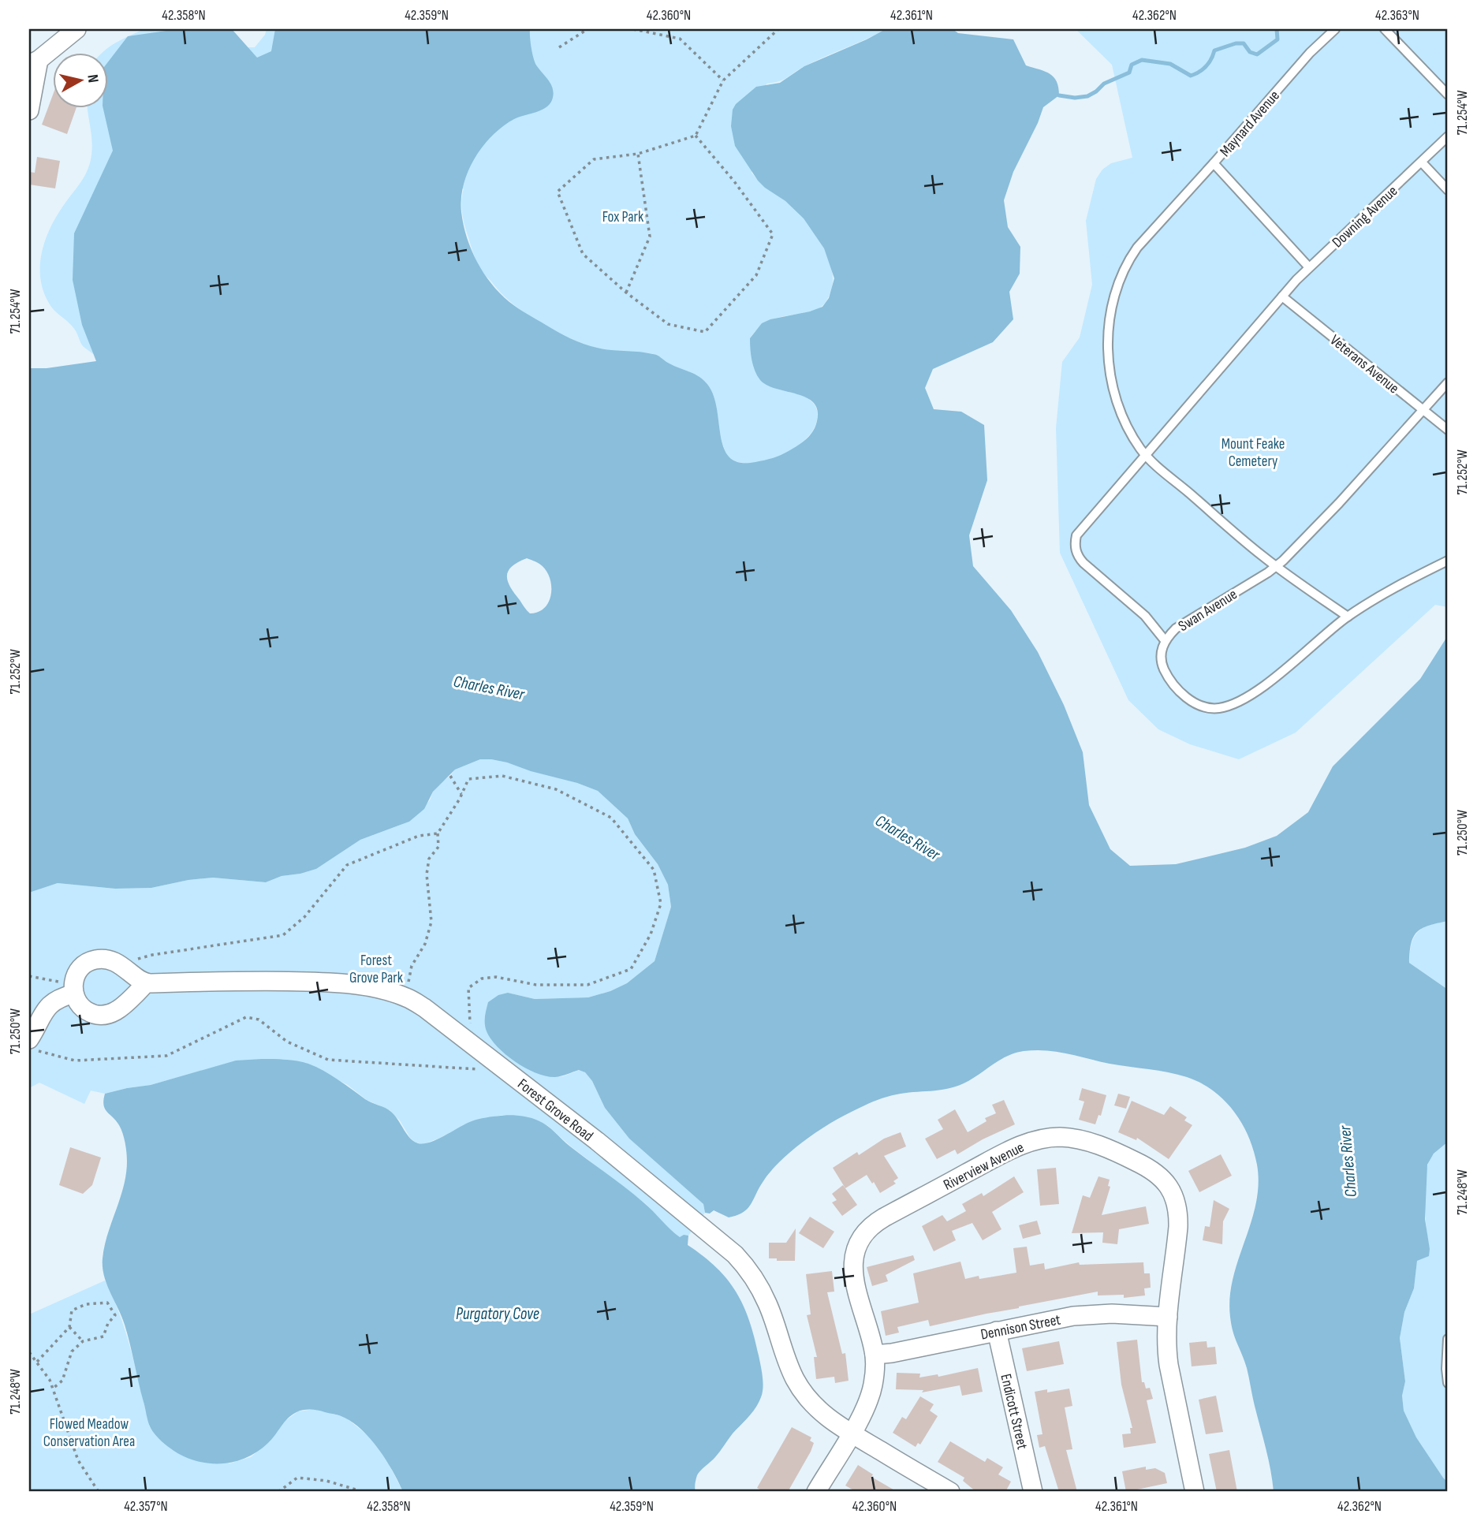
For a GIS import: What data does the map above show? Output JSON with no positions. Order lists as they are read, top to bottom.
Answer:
{
  "streets": {
    "street": [
      "Forest Grove Road",
      "Riverview Avenue",
      "Dennison Street",
      "Endicott Street"
    ],
    "lane": [
      "Maynard Avenue",
      "Downing Avenue",
      "Veterans Avenue",
      "Swan Avenue"
    ]
  },
  "crossings": [
    ["Maynard Avenue", "Downing Avenue"],
    ["Downing Avenue", "Veterans Avenue"],
    ["Downing Avenue", "Swan Avenue"],
    ["Veterans Avenue", "Swan Avenue"],
    ["Forest Grove Road", "Riverview Avenue"],
    ["Riverview Avenue", "Dennison Street"],
    ["Dennison Street", "Endicott Street"]
  ],
  "water": ["Charles River", "Purgatory Cove"],
  "parks": [
    "Fox Park",
    "Mount Feake Cemetery",
    "Forest Grove Park",
    "Flowed Meadow Conservation Area"
  ],
  "north": "right",
  "coordinates": [
    "42.358°N",
    "42.359°N",
    "42.360°N",
    "42.361°N",
    "42.362°N",
    "42.363°N",
    "71.254°W",
    "71.252°W",
    "71.250°W",
    "71.248°W",
    "42.357°N"
  ]
}
